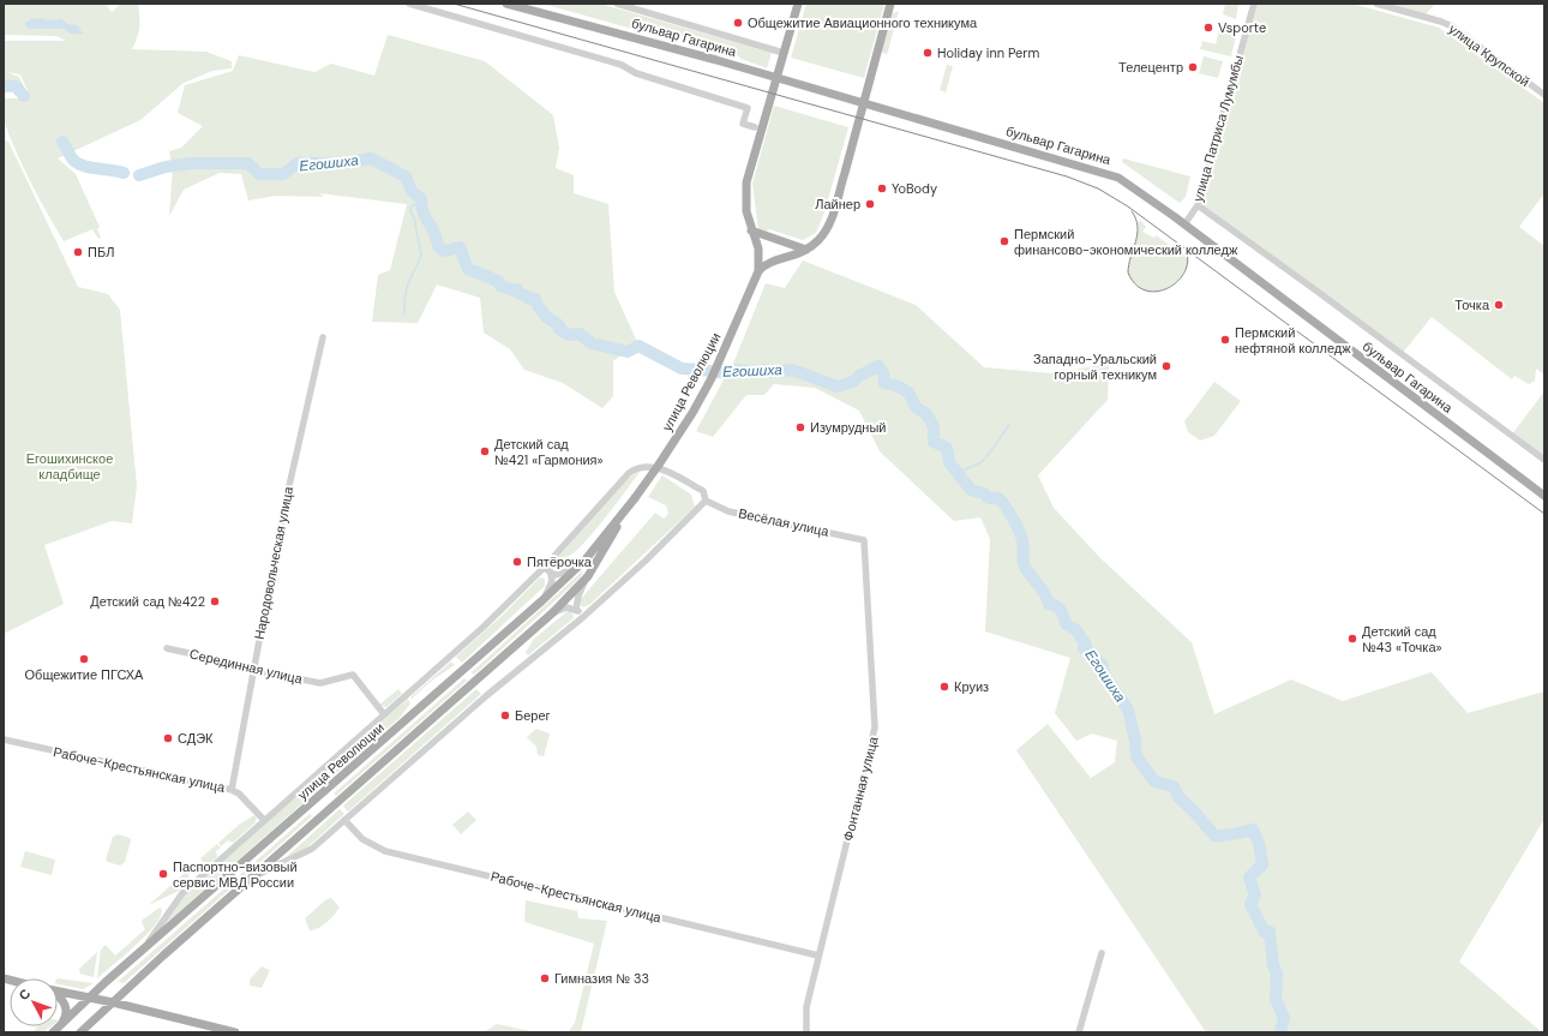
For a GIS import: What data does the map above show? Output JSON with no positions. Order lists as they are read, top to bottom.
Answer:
{
  "streets": {
    "main road": ["бульвар Гагарина", "улица Революции"],
    "street": [
      "улица Крупской",
      "улица Патриса Лумумбы",
      "Весёлая улица",
      "Народовольческая улица",
      "Серединная улица",
      "Рабоче-Крестьянская улица",
      "Фонтанная улица"
    ]
  },
  "crossings": [
    ["бульвар Гагарина", "улица Патриса Лумумбы"],
    ["бульвар Гагарина", "улица Революции"],
    ["Весёлая улица", "Фонтанная улица"],
    ["Народовольческая улица", "Серединная улица"],
    ["Народовольческая улица", "Рабоче-Крестьянская улица"],
    ["Рабоче-Крестьянская улица", "Фонтанная улица"]
  ],
  "water": ["Егошиха"],
  "parks": ["Егошихинское кладбище"],
  "places": [
    "Общежитие Авиационного техникума",
    "Vsporte",
    "Holiday inn Perm",
    "Телецентр",
    "YoBody",
    "Лайнер",
    "Пермский финансово-экономический колледж",
    "ПБЛ",
    "Точка",
    "Пермский нефтяной колледж",
    "Западно-Уральский горный техникум",
    "Изумрудный",
    "Детский сад №421 «Гармония»",
    "Пятёрочка",
    "Детский сад №422",
    "Детский сад №43 «Точка»",
    "Общежитие ПГСХА",
    "Круиз",
    "Берег",
    "СДЭК",
    "Паспортно-визовый сервис МВД России",
    "Гимназия № 33"
  ],
  "north": "top left"
}
